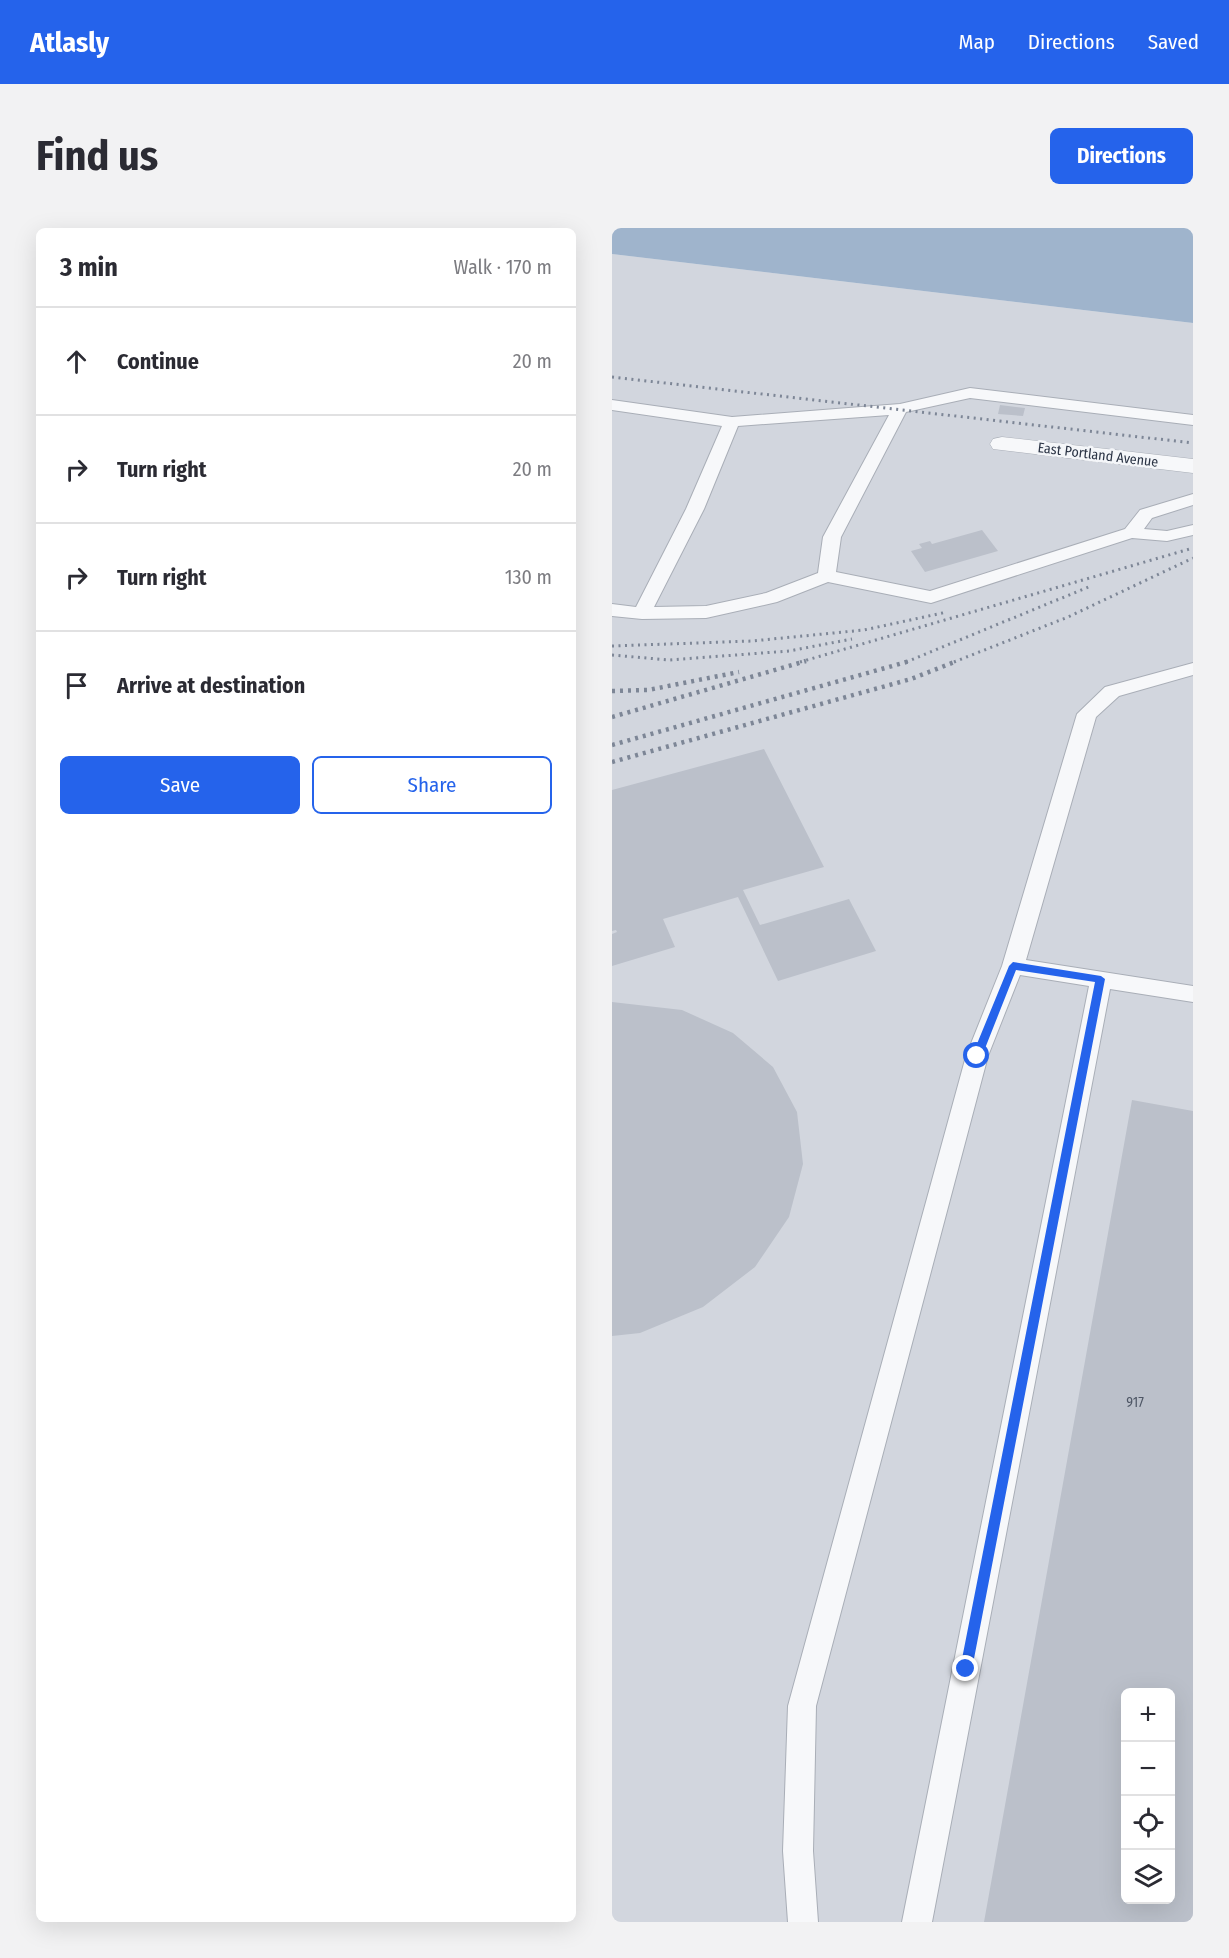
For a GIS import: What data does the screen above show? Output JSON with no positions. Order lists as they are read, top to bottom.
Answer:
{
  "streets": {
    "street": ["East Portland Avenue"]
  },
  "house_numbers": ["917"],
  "page": {
    "header": "Atlasly",
    "nav": ["Map", "Directions", "Saved"],
    "buttons": [
      "Directions",
      ["Save", "Share"]
    ],
    "title": "Find us",
    "heading": ["3 min", "Walk · 170 m"],
    "list": [
      ["Continue", "20 m"],
      ["Turn right", "20 m"],
      ["Turn right", "130 m"],
      "Arrive at destination"
    ],
    "map_buttons": ["+", "−"]
  }
}
